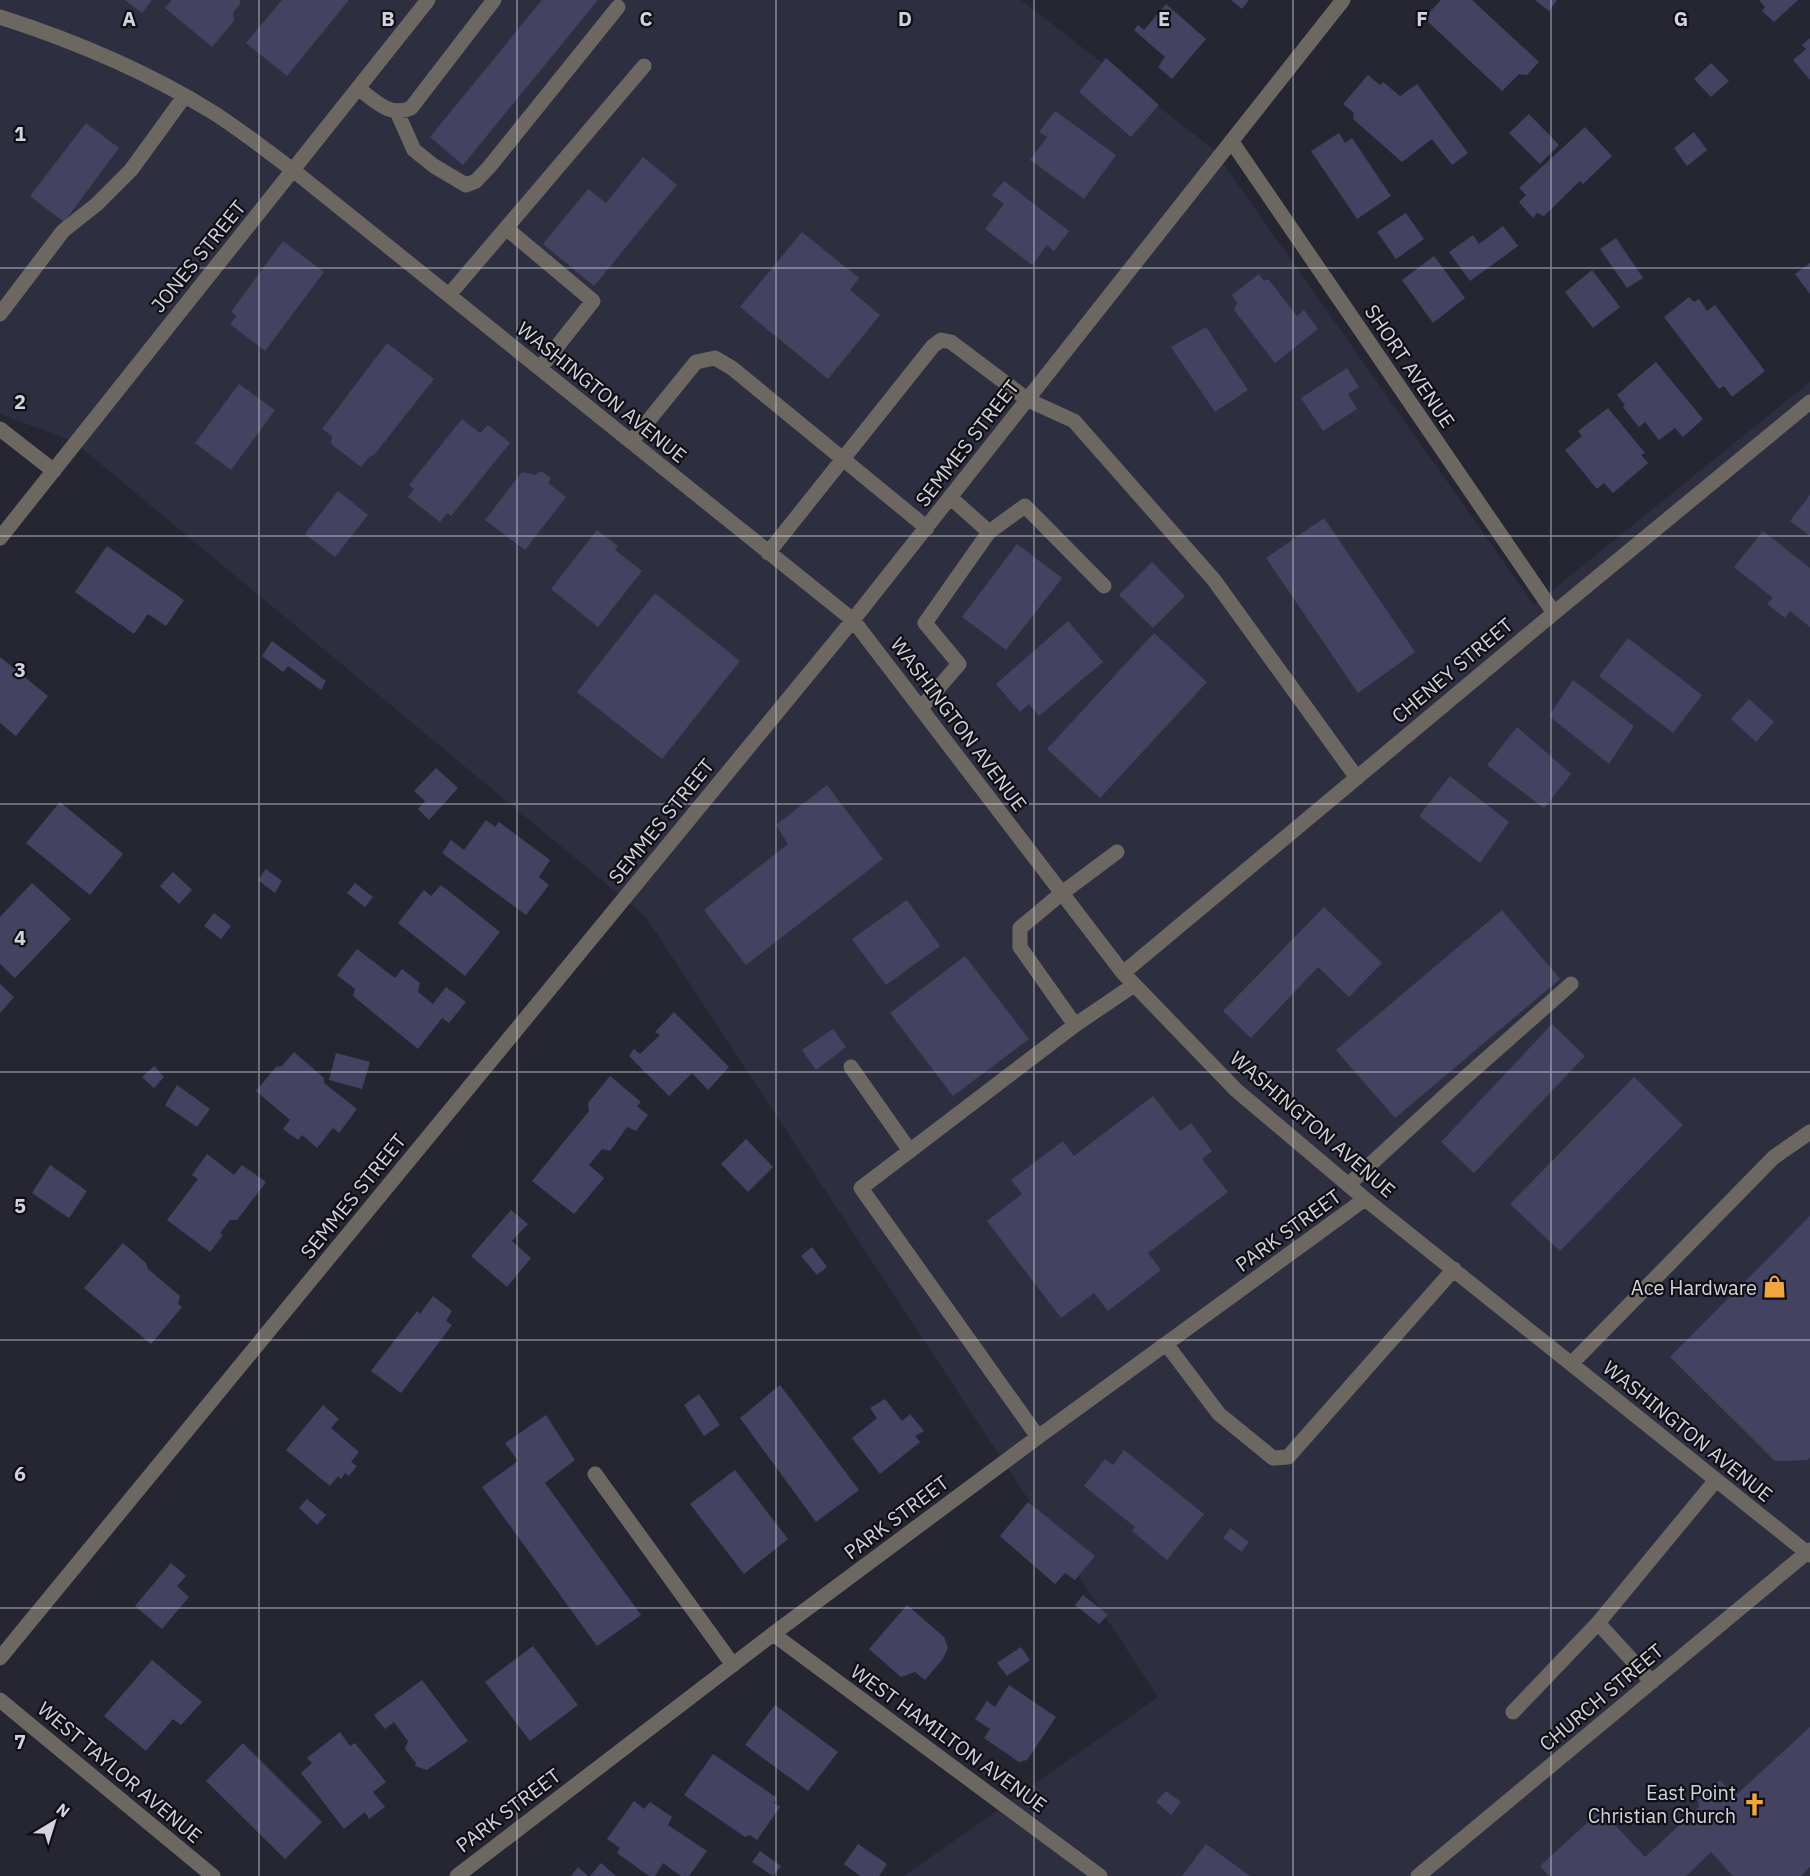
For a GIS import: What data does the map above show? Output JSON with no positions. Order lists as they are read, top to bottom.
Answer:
{
  "streets": {
    "street": [
      "JONES STREET",
      "SHORT AVENUE",
      "WASHINGTON AVENUE",
      "SEMMES STREET",
      "CHENEY STREET",
      "PARK STREET",
      "CHURCH STREET",
      "WEST HAMILTON AVENUE",
      "WEST TAYLOR AVENUE"
    ]
  },
  "crossings": [
    ["JONES STREET", "WASHINGTON AVENUE"],
    ["SHORT AVENUE", "SEMMES STREET"],
    ["SHORT AVENUE", "CHENEY STREET"],
    ["WASHINGTON AVENUE", "SEMMES STREET"],
    ["WASHINGTON AVENUE", "CHENEY STREET"],
    ["WASHINGTON AVENUE", "PARK STREET"],
    ["WASHINGTON AVENUE", "CHURCH STREET"],
    ["PARK STREET", "WEST HAMILTON AVENUE"]
  ],
  "places": {
    "shop": ["Ace Hardware"],
    "church": ["East Point Christian Church"]
  },
  "north": "top right",
  "grid": {
    "columns": [
      "A",
      "B",
      "C",
      "D",
      "E",
      "F",
      "G"
    ],
    "rows": [
      "1",
      "2",
      "3",
      "4",
      "5",
      "6",
      "7"
    ]
  }
}
